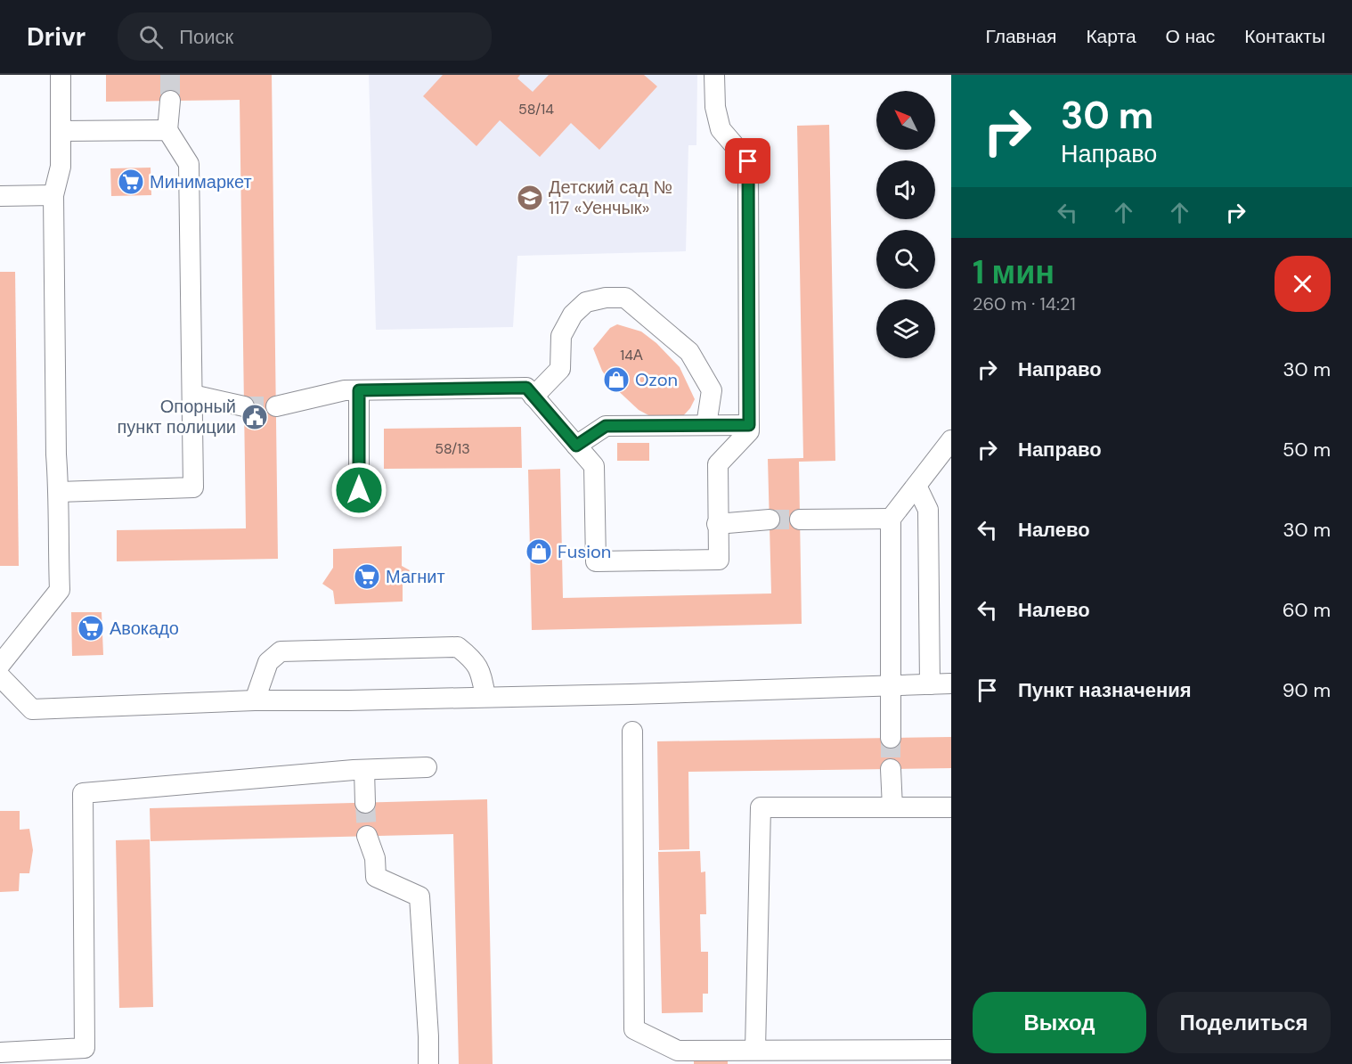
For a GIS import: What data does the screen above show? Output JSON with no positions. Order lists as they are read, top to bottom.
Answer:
{
  "places": {
    "supermarket": ["Минимаркет", "Магнит", "Авокадо"],
    "school or university": ["Детский сад № 117 «Уенчык»"],
    "shop": ["Ozon", "Fusion"],
    "public building": ["Опорный пункт полиции"]
  },
  "house_numbers": ["58/14", "14А", "58/13"],
  "north": "top left",
  "page": {
    "header": "Drivr",
    "search": "Поиск",
    "nav": [
      "Главная",
      "Карта",
      "О нас",
      "Контакты"
    ],
    "turn": ["30 m", "Направо"],
    "heading": ["1 мин", "260 m · 14:21"],
    "list": [
      {
        "name": "Направо",
        "value": "30 m"
      },
      {
        "name": "Направо",
        "value": "50 m"
      },
      {
        "name": "Налево",
        "value": "30 m"
      },
      {
        "name": "Налево",
        "value": "60 m"
      },
      {
        "name": "Пункт назначения",
        "value": "90 m"
      }
    ],
    "buttons": ["Выход", "Поделиться"]
  }
}
